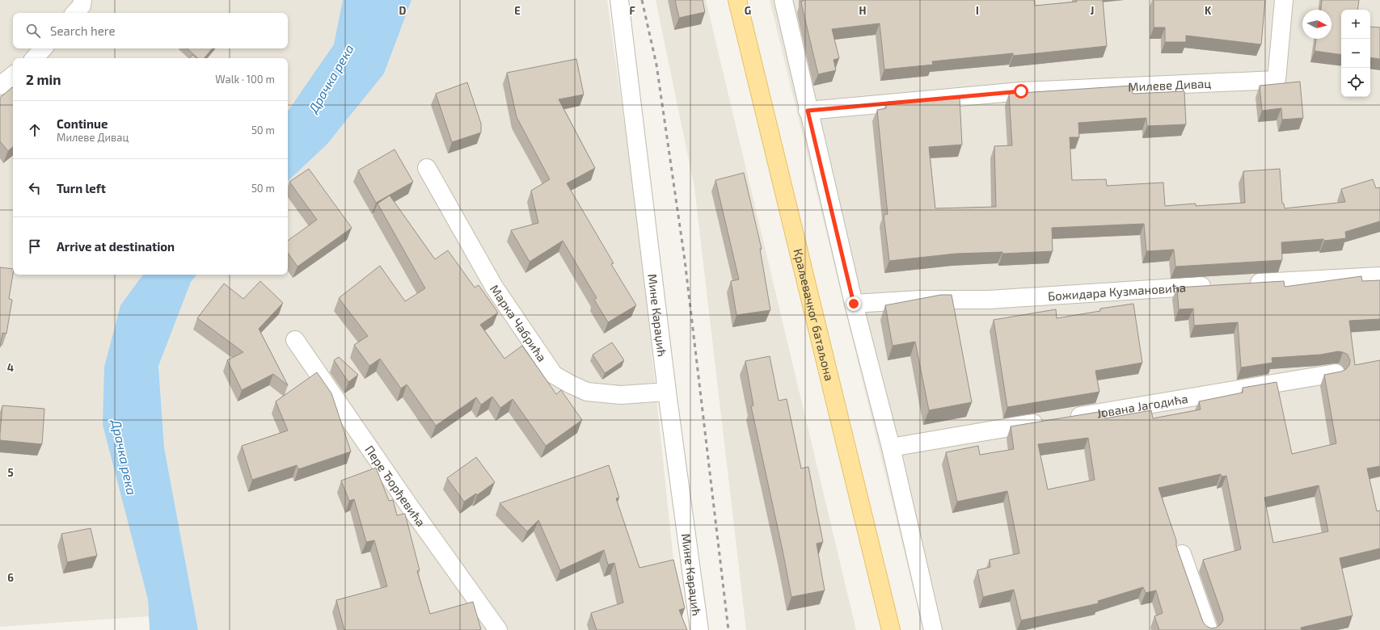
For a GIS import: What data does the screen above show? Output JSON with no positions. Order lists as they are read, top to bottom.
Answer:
{
  "streets": {
    "main road": ["Краљевачког батаљона"],
    "street": [
      "Милеве Дивац",
      "Божидара Кузмановића",
      "Мине Караџић",
      "Марка Чабрића",
      "Јована Јагодића",
      "Пере Ђорђевића"
    ]
  },
  "crossings": [
    ["Мине Караџић", "Марка Чабрића"]
  ],
  "water": ["Драчка река"],
  "north": "right",
  "page": {
    "map_buttons": ["+", "−"],
    "search": "Search here",
    "heading": ["2 min", "Walk · 100 m"],
    "list": [
      ["Continue", "Милеве Дивац", "50 m"],
      ["Turn left", "50 m"],
      "Arrive at destination"
    ]
  },
  "grid": {
    "columns": [
      "D",
      "E",
      "F",
      "G",
      "H",
      "I",
      "J",
      "K"
    ],
    "rows": ["4", "5", "6"]
  }
}
